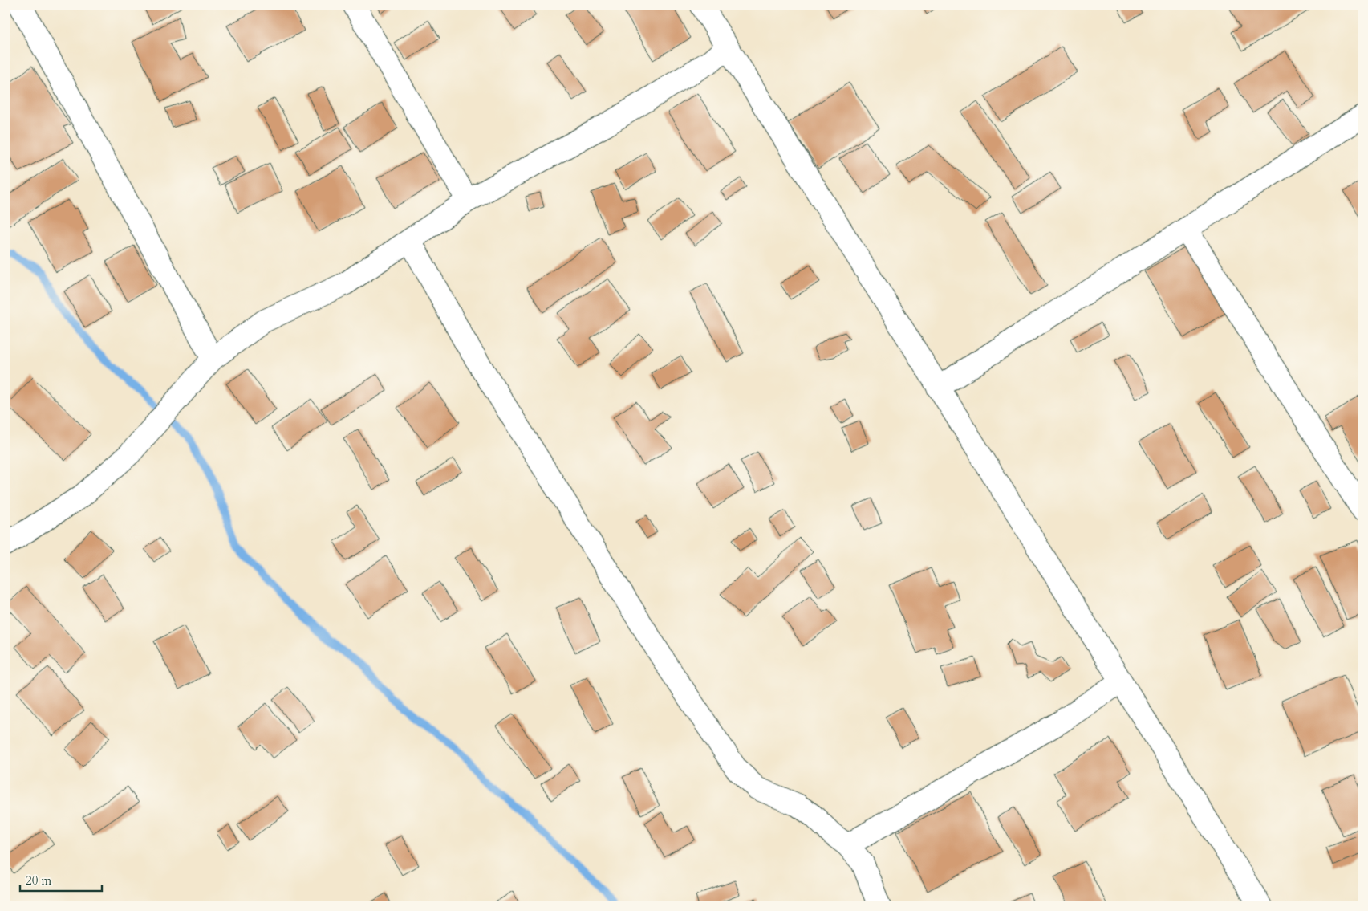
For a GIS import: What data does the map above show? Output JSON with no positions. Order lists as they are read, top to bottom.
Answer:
{
  "scale_bar": "20 m"
}
